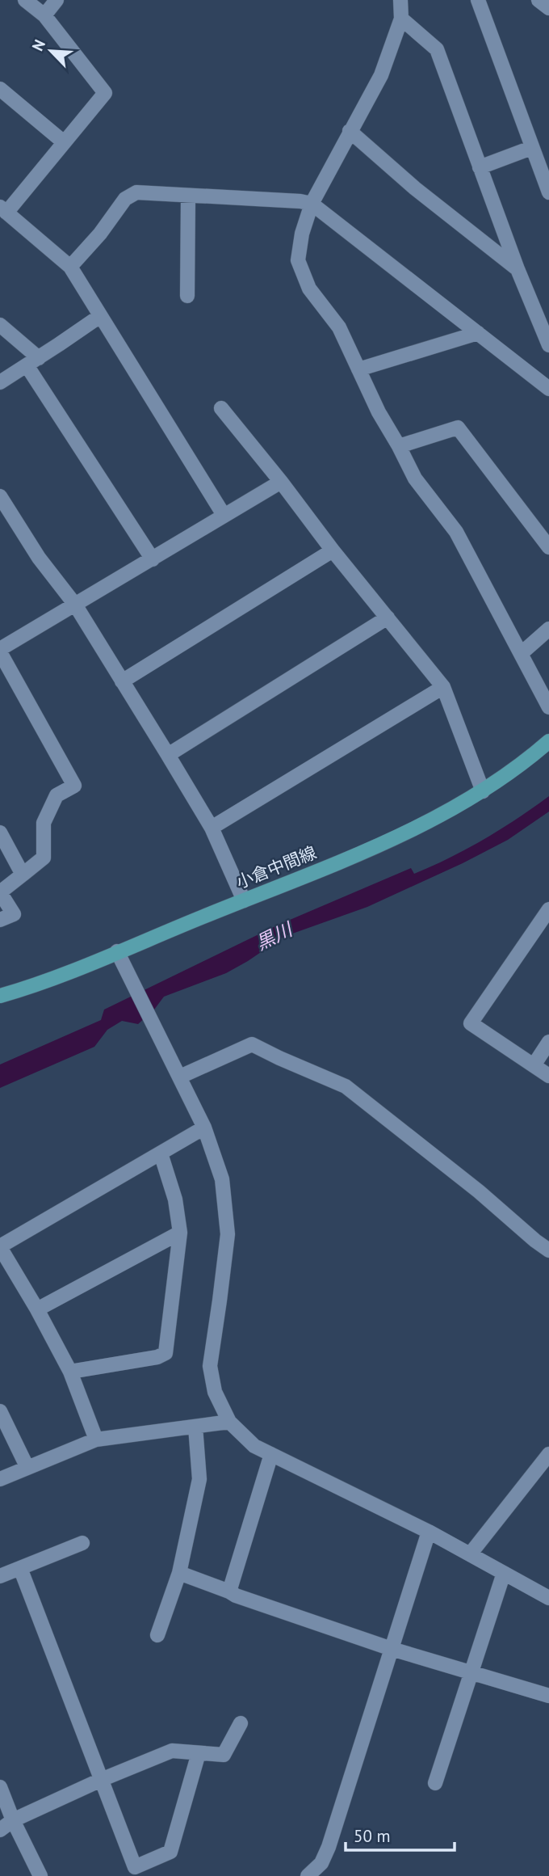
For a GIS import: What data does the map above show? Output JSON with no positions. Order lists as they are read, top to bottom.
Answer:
{
  "streets": {
    "main road": ["小倉中間線"]
  },
  "water": ["黒川"],
  "scale_bar": "50 m",
  "north": "top left"
}
